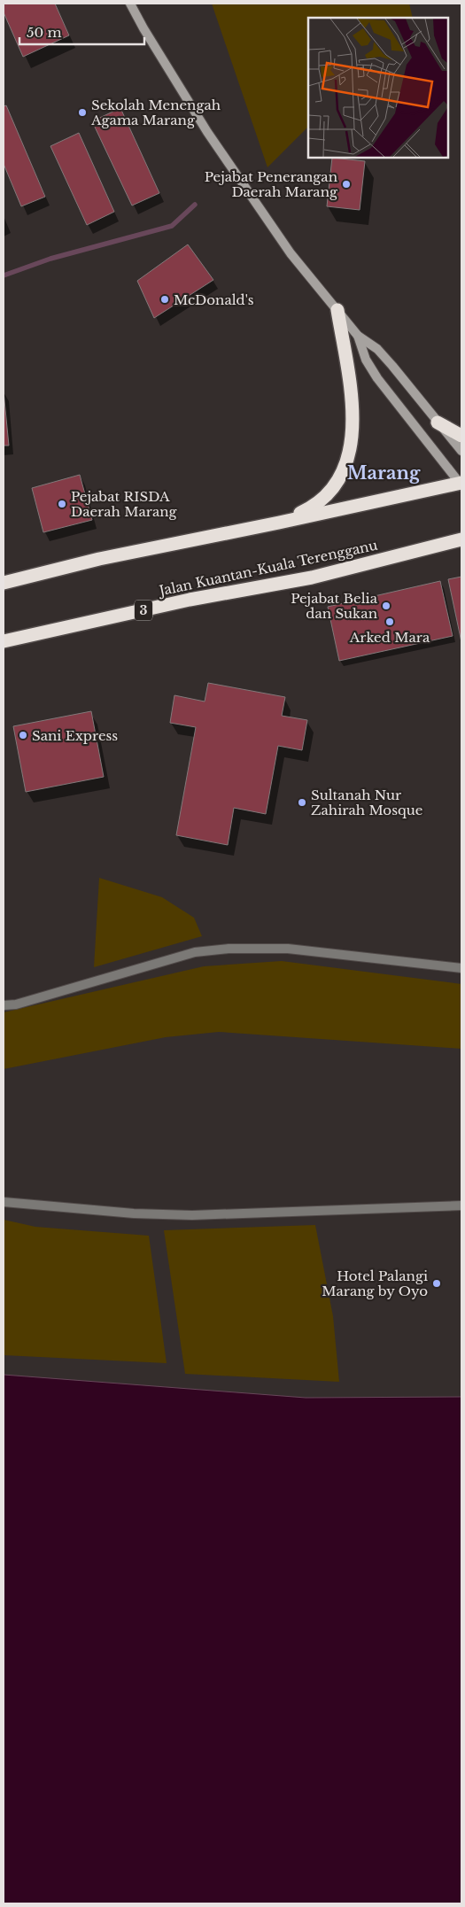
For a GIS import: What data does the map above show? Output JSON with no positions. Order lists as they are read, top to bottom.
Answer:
{
  "streets": {
    "highway": ["Jalan Kuantan-Kuala Terengganu", "3"]
  },
  "districts": ["Marang"],
  "places": [
    "Sekolah Menengah Agama Marang",
    "Pejabat Penerangan Daerah Marang",
    "McDonald's",
    "Pejabat RISDA Daerah Marang",
    "Pejabat Belia dan Sukan",
    "Arked Mara",
    "Sani Express",
    "Sultanah Nur Zahirah Mosque",
    "Hotel Palangi Marang by Oyo"
  ],
  "scale_bar": "50 m"
}
